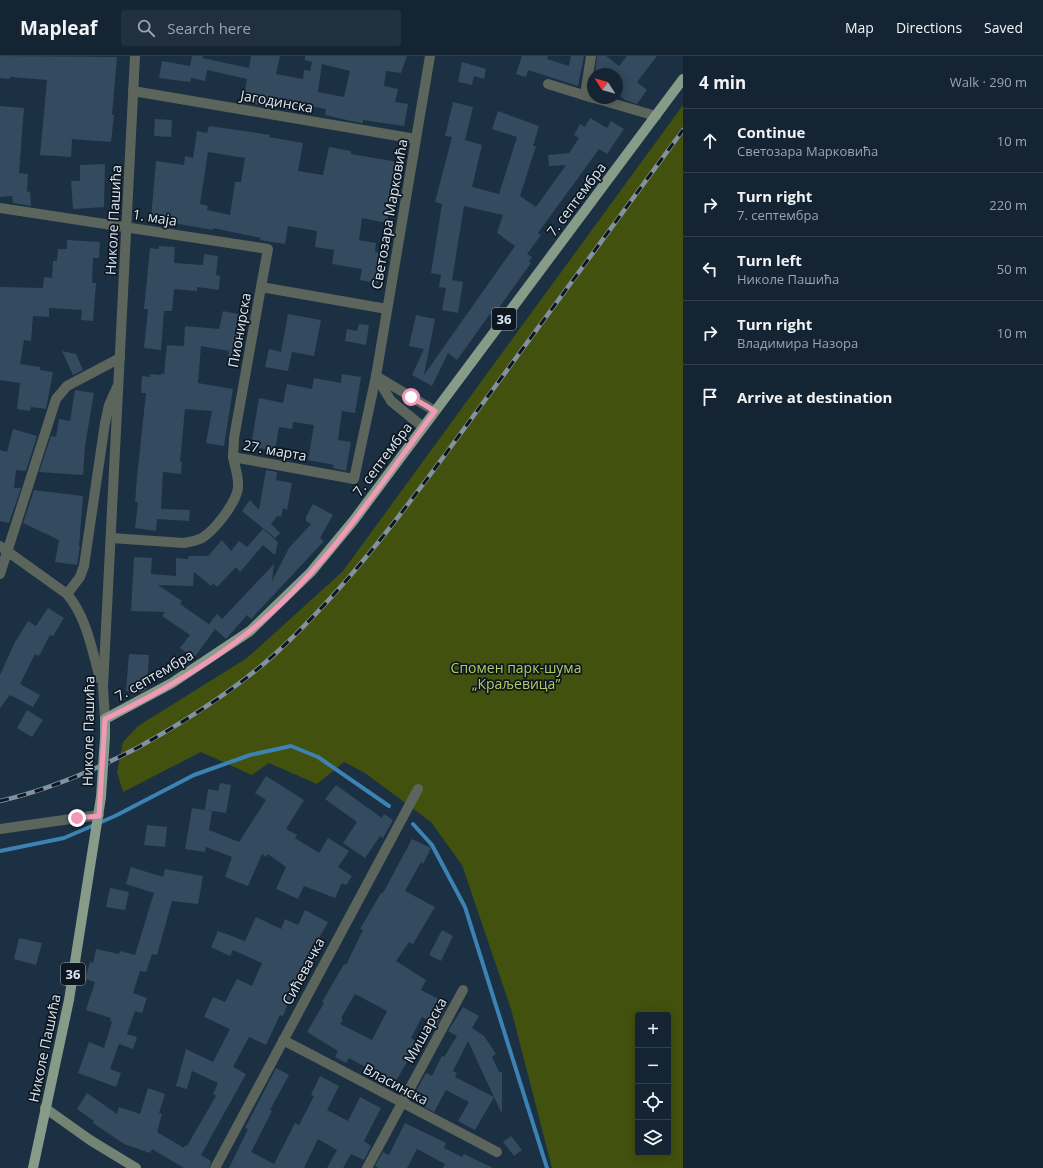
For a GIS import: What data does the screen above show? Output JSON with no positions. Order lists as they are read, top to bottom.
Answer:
{
  "streets": {
    "main road": ["7. септембра", "Николе Пашића", "36"],
    "street": [
      "Јагодинска",
      "Светозара Марковића",
      "1. маја",
      "Пионирска",
      "27. марта",
      "Сићевачка",
      "Мишарска",
      "Власинска"
    ]
  },
  "crossings": [
    ["Јагодинска", "Светозара Марковића"],
    ["Јагодинска", "Николе Пашића"],
    ["7. септембра", "Николе Пашића"],
    ["Светозара Марковића", "Пионирска"],
    ["Светозара Марковића", "27. марта"],
    ["1. маја", "Николе Пашића"],
    ["1. маја", "Пионирска"],
    ["Николе Пашића", "27. марта"],
    ["Пионирска", "27. марта"],
    ["Сићевачка", "Власинска"],
    ["Мишарска", "Власинска"]
  ],
  "parks": ["Спомен парк-шума „Краљевица”"],
  "north": "top left",
  "page": {
    "header": "Mapleaf",
    "search": "Search here",
    "nav": ["Map", "Directions", "Saved"],
    "heading": ["4 min", "Walk · 290 m"],
    "list": [
      ["Continue", "Светозара Марковића", "10 m"],
      ["Turn right", "7. септембра", "220 m"],
      ["Turn left", "Николе Пашића", "50 m"],
      ["Turn right", "Владимира Назора", "10 m"],
      "Arrive at destination"
    ],
    "map_buttons": ["+", "−"]
  }
}
